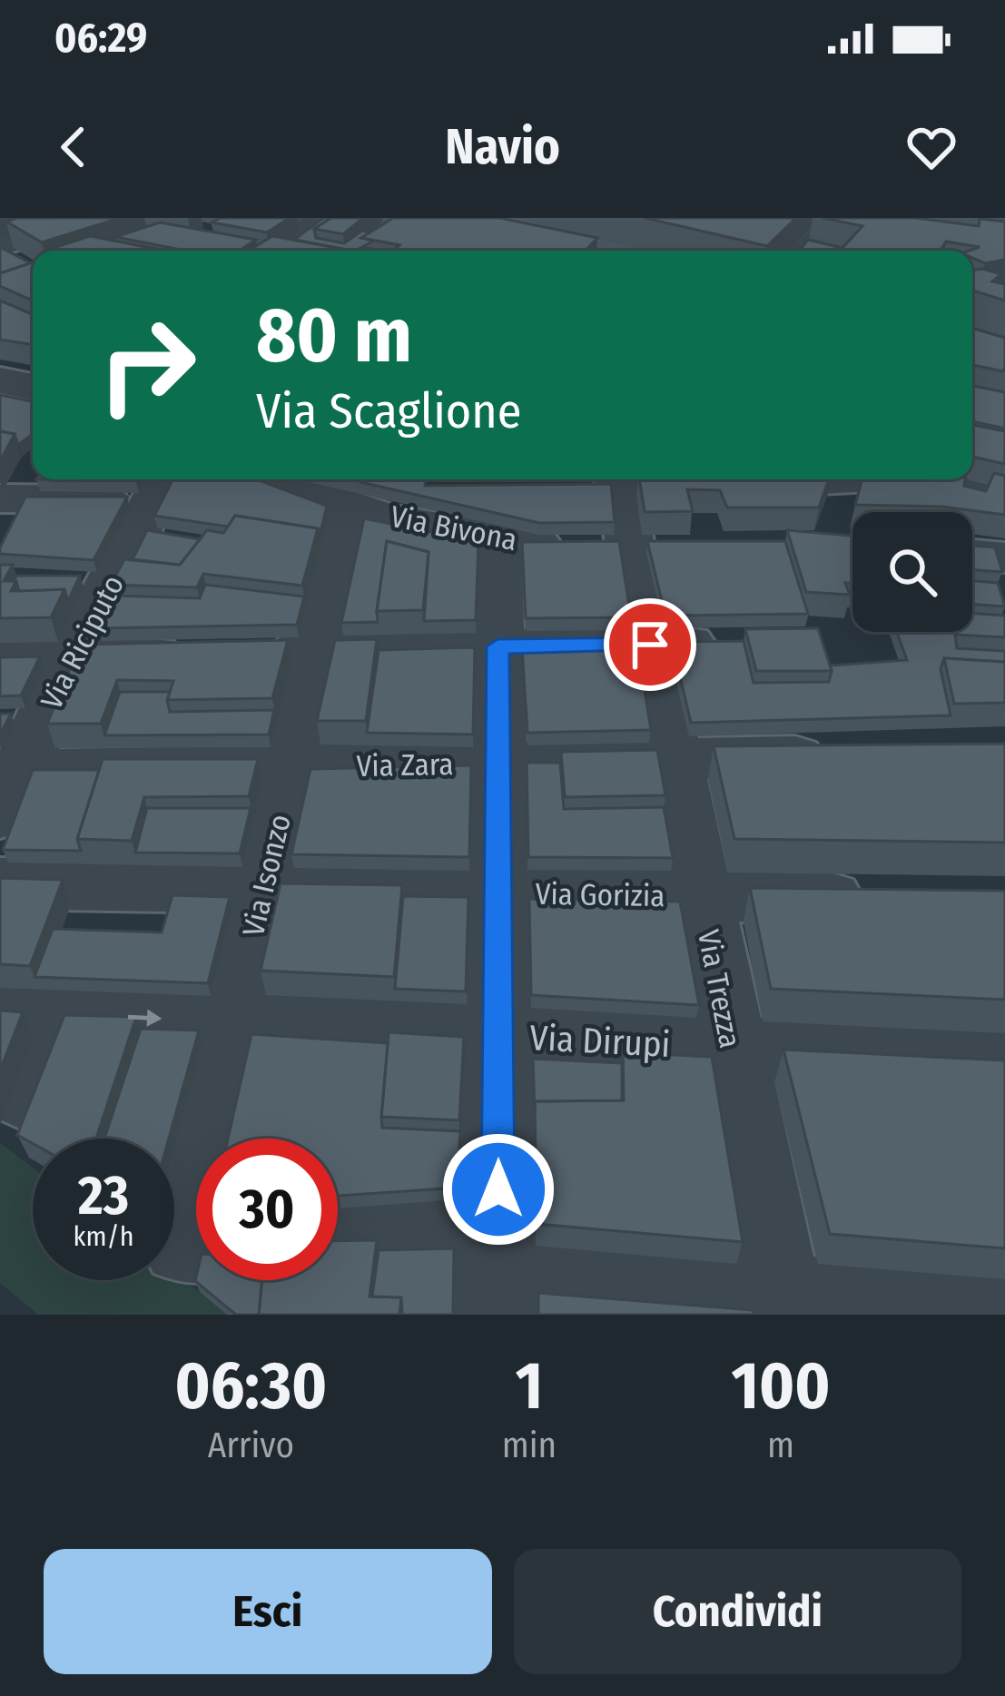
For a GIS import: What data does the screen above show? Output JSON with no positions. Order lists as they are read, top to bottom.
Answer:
{
  "streets": {
    "street": [
      "Via Bivona",
      "Via Riciputo",
      "Via Zara",
      "Via Isonzo",
      "Via Gorizia",
      "Via Trezza",
      "Via Dirupi"
    ]
  },
  "crossings": [
    ["Via Bivona", "Via Isonzo"],
    ["Via Bivona", "Via Trezza"],
    ["Via Riciputo", "Via Zara"],
    ["Via Zara", "Via Isonzo"],
    ["Via Zara", "Via Trezza"],
    ["Via Isonzo", "Via Gorizia"],
    ["Via Isonzo", "Via Dirupi"],
    ["Via Gorizia", "Via Trezza"],
    ["Via Trezza", "Via Dirupi"]
  ],
  "page": {
    "status": "06:29",
    "header": "Navio",
    "turn": ["80 m", "Via Scaglione"],
    "speed": "23 km/h",
    "limit": "30",
    "eta": [
      "06:30",
      "Arrivo",
      "1",
      "min",
      "100",
      "m"
    ],
    "buttons": ["Esci", "Condividi"]
  }
}
